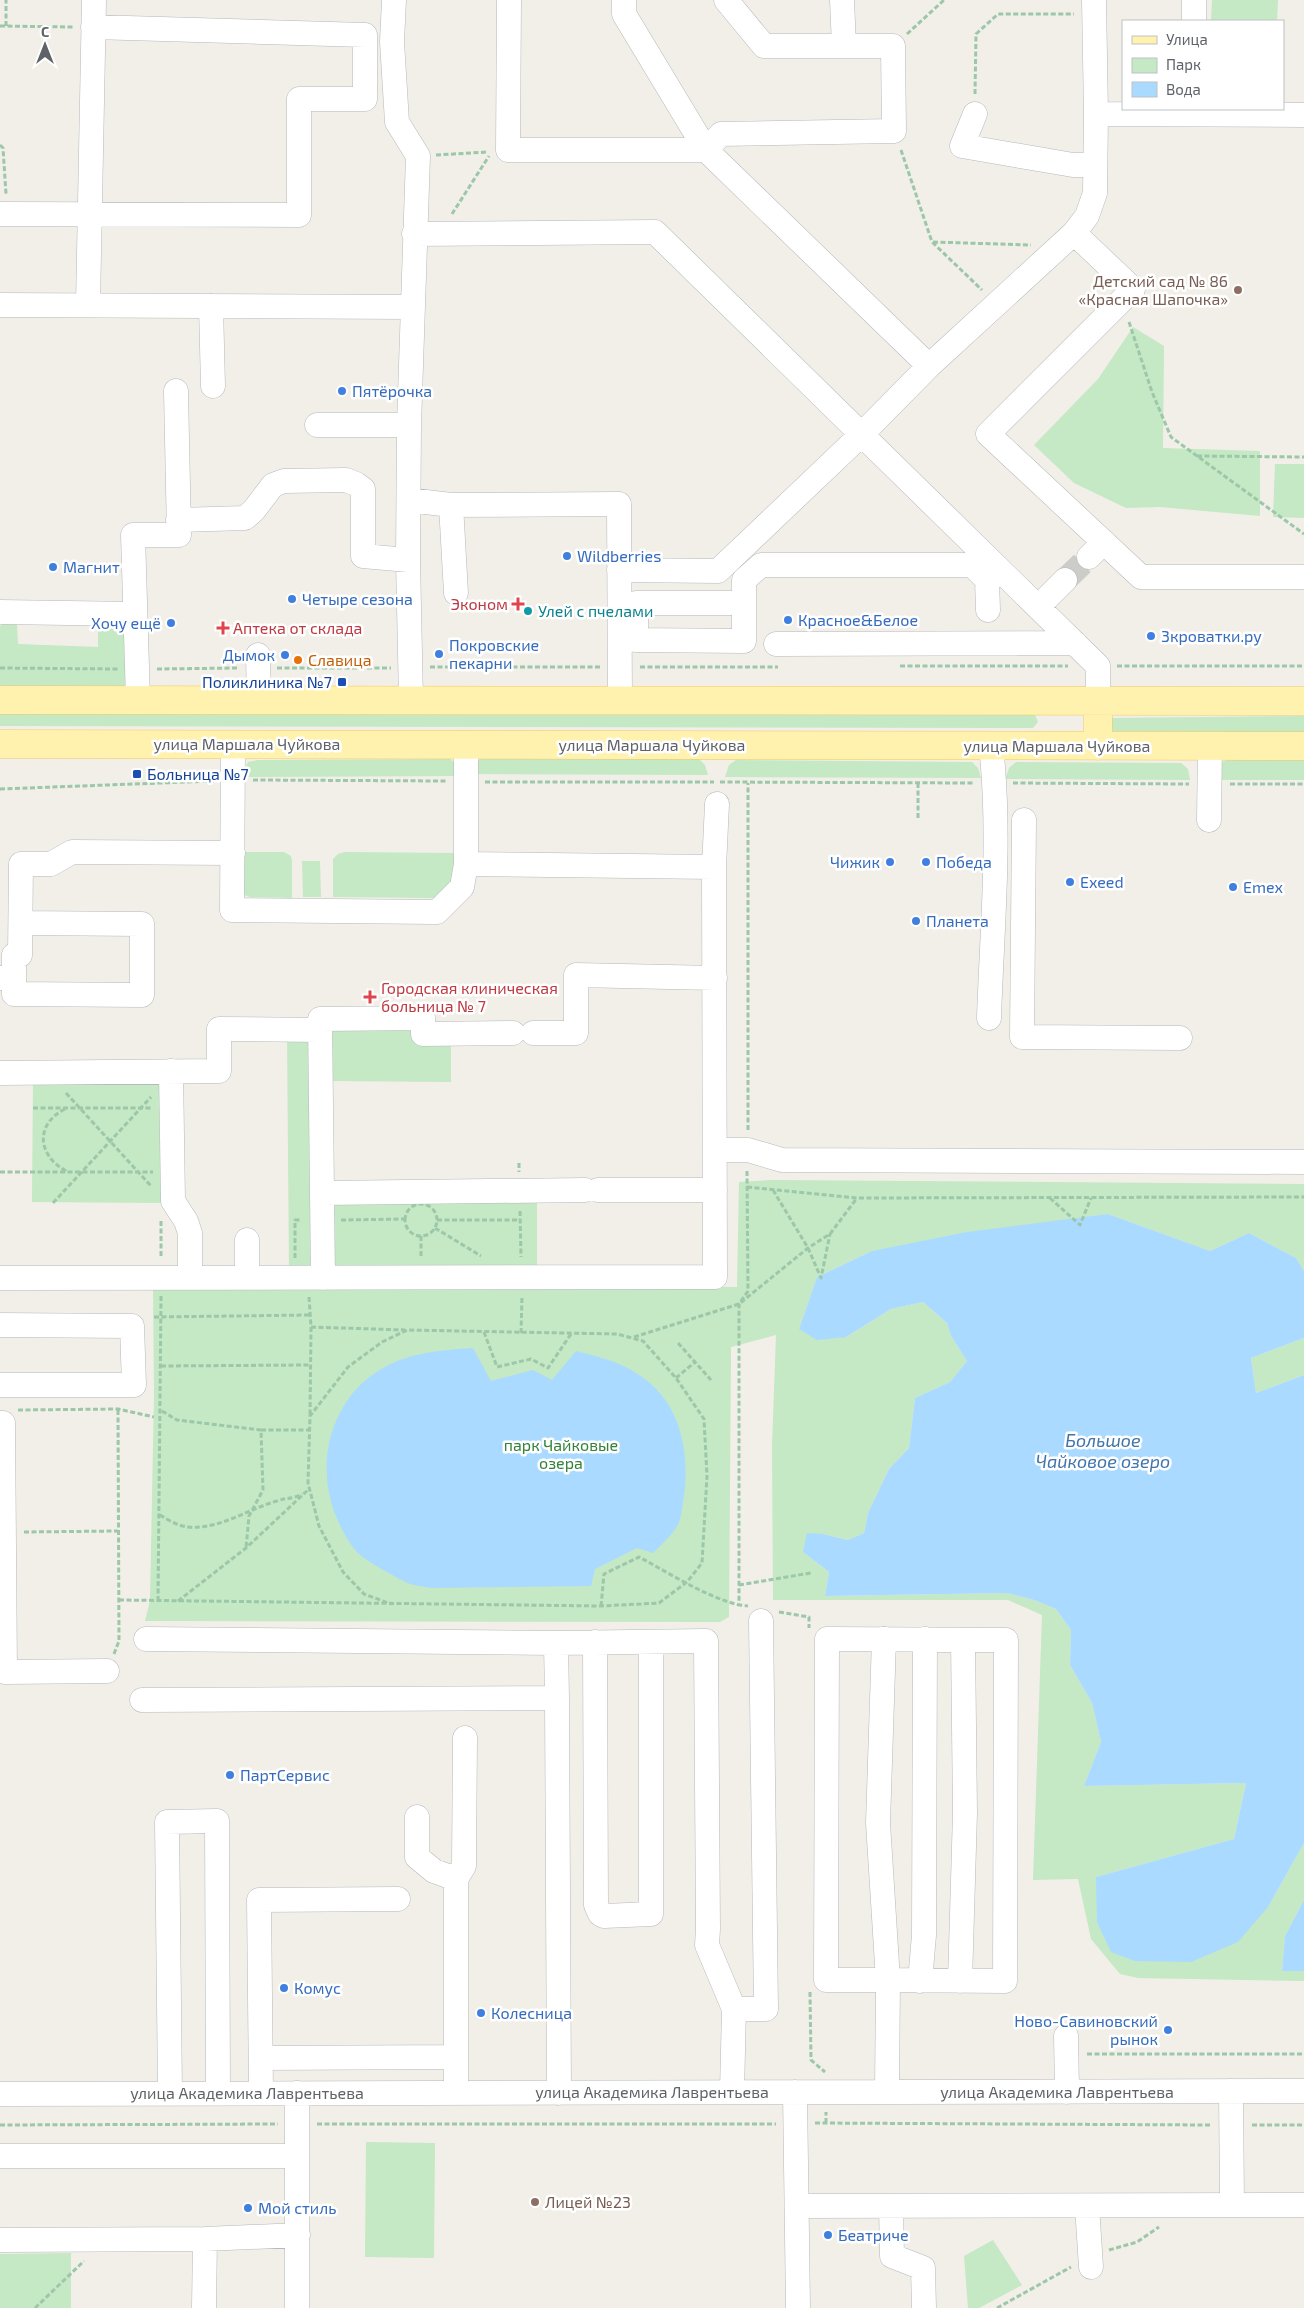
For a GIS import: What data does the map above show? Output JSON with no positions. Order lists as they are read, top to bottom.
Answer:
{
  "streets": {
    "main road": ["улица Маршала Чуйкова"],
    "street": ["улица Академика Лаврентьева"]
  },
  "water": ["Большое Чайковое озеро"],
  "parks": ["парк Чайковые озера"],
  "places": {
    "other": [
      "Детский сад № 86 «Красная Шапочка»",
      "Пятёрочка",
      "Wildberries",
      "Магнит",
      "Четыре сезона",
      "Улей с пчелами",
      "Красное&Белое",
      "Хочу ещё",
      "3кроватки.ру",
      "Покровские пекарни",
      "Дымок",
      "Славица",
      "Чижик",
      "Победа",
      "Exeed",
      "Emex",
      "Планета",
      "ПартСервис",
      "Комус",
      "Колесница",
      "Ново-Савиновский рынок",
      "Лицей №23",
      "Мой стиль",
      "Беатриче"
    ],
    "health": ["Эконом", "Аптека от склада", "Городская клиническая больница № 7"],
    "transit": ["Поликлиника №7", "Больница №7"]
  },
  "legend": ["Улица", "Парк", "Вода"],
  "north": "top"
}
